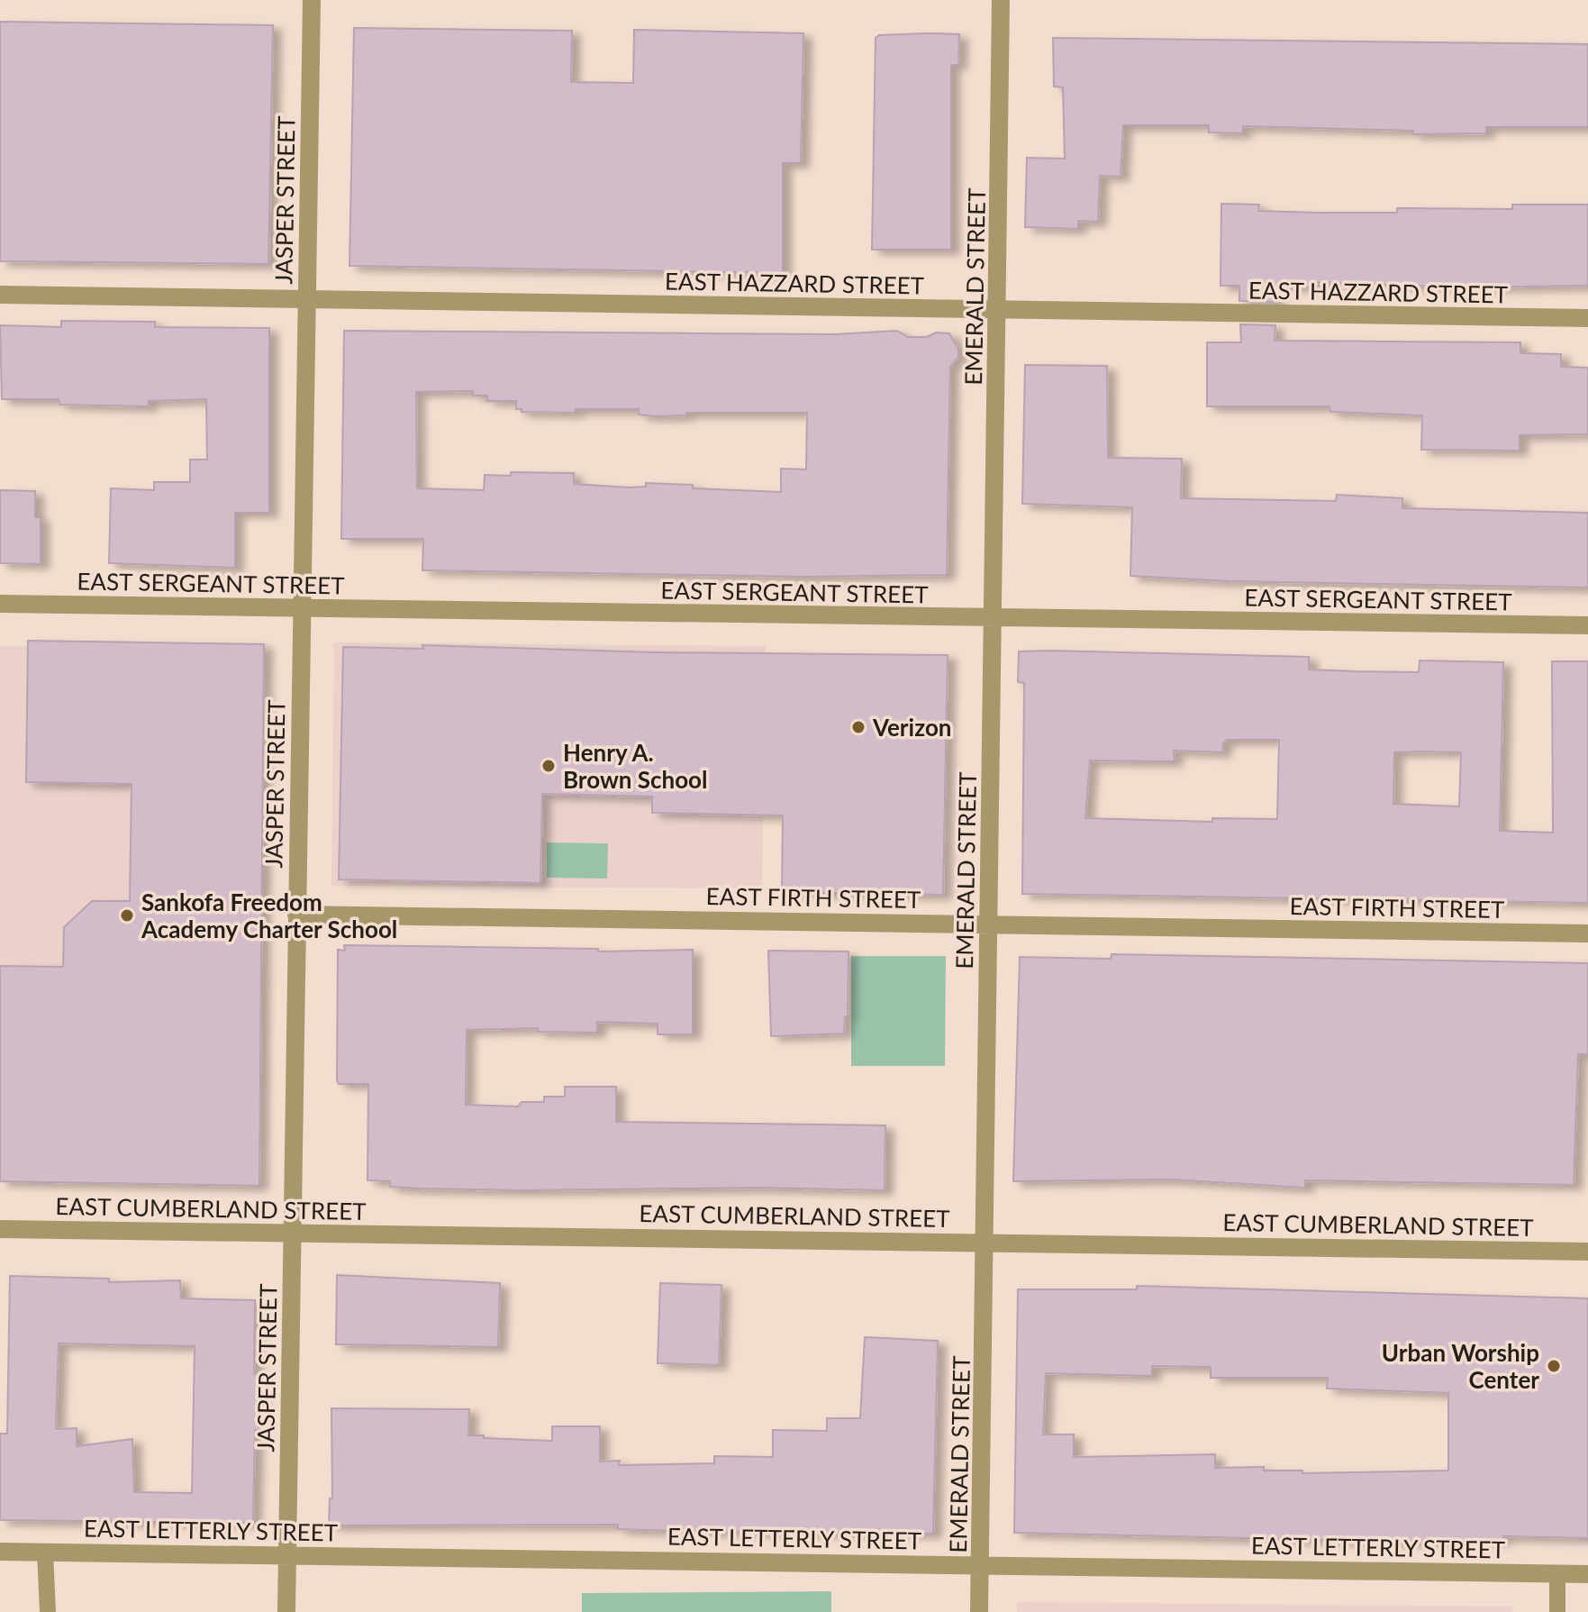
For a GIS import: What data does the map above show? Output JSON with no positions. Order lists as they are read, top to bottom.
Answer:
{
  "streets": {
    "street": [
      "JASPER STREET",
      "EAST HAZZARD STREET",
      "EMERALD STREET",
      "EAST SERGEANT STREET",
      "EAST FIRTH STREET",
      "EAST CUMBERLAND STREET",
      "EAST LETTERLY STREET"
    ]
  },
  "crossings": [
    ["JASPER STREET", "EAST HAZZARD STREET"],
    ["JASPER STREET", "EAST SERGEANT STREET"],
    ["JASPER STREET", "EAST FIRTH STREET"],
    ["JASPER STREET", "EAST CUMBERLAND STREET"],
    ["JASPER STREET", "EAST LETTERLY STREET"],
    ["EAST HAZZARD STREET", "EMERALD STREET"],
    ["EMERALD STREET", "EAST SERGEANT STREET"],
    ["EMERALD STREET", "EAST FIRTH STREET"],
    ["EMERALD STREET", "EAST CUMBERLAND STREET"],
    ["EMERALD STREET", "EAST LETTERLY STREET"]
  ],
  "places": [
    "Verizon",
    "Henry A. Brown School",
    "Sankofa Freedom Academy Charter School",
    "Urban Worship Center"
  ]
}
